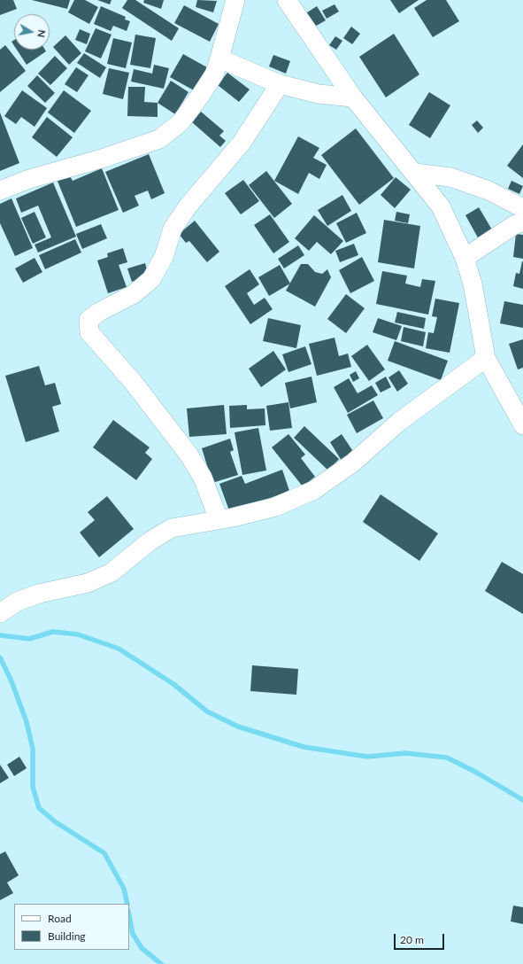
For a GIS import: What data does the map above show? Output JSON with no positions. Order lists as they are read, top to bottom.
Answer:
{
  "legend": ["Road", "Building"],
  "scale_bar": "20 m",
  "north": "right"
}
